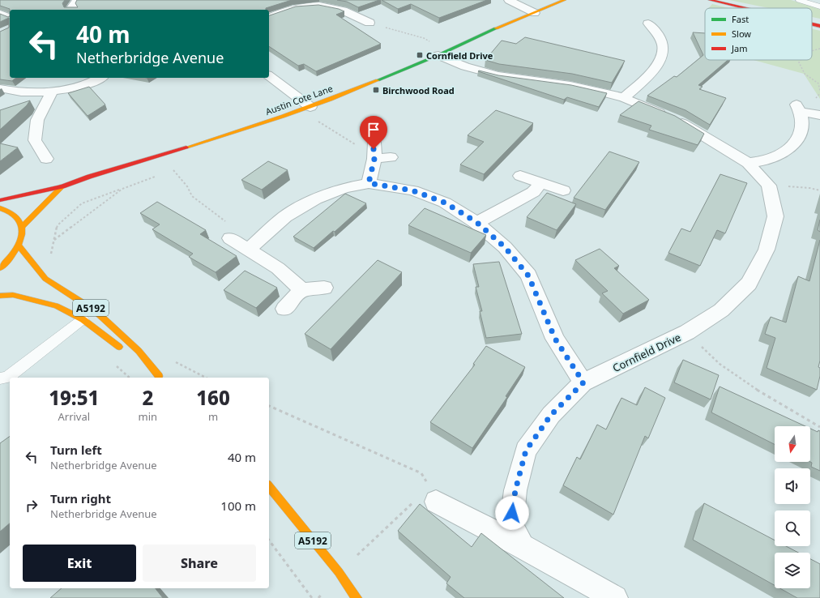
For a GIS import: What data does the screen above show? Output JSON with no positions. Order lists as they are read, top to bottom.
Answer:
{
  "streets": {
    "main road": ["Austin Cote Lane", "A5192"],
    "street": ["Cornfield Drive"]
  },
  "places": {
    "transit": ["Cornfield Drive", "Birchwood Road"]
  },
  "legend": ["Fast", "Slow", "Jam"],
  "north": "bottom",
  "page": {
    "turn": ["40 m", "Netherbridge Avenue"],
    "eta": [
      "19:51",
      "Arrival",
      "2",
      "min",
      "160",
      "m"
    ],
    "list": [
      {
        "name": "Turn left",
        "note": "Netherbridge Avenue",
        "value": "40 m"
      },
      {
        "name": "Turn right",
        "note": "Netherbridge Avenue",
        "value": "100 m"
      }
    ],
    "buttons": ["Exit", "Share"]
  }
}
